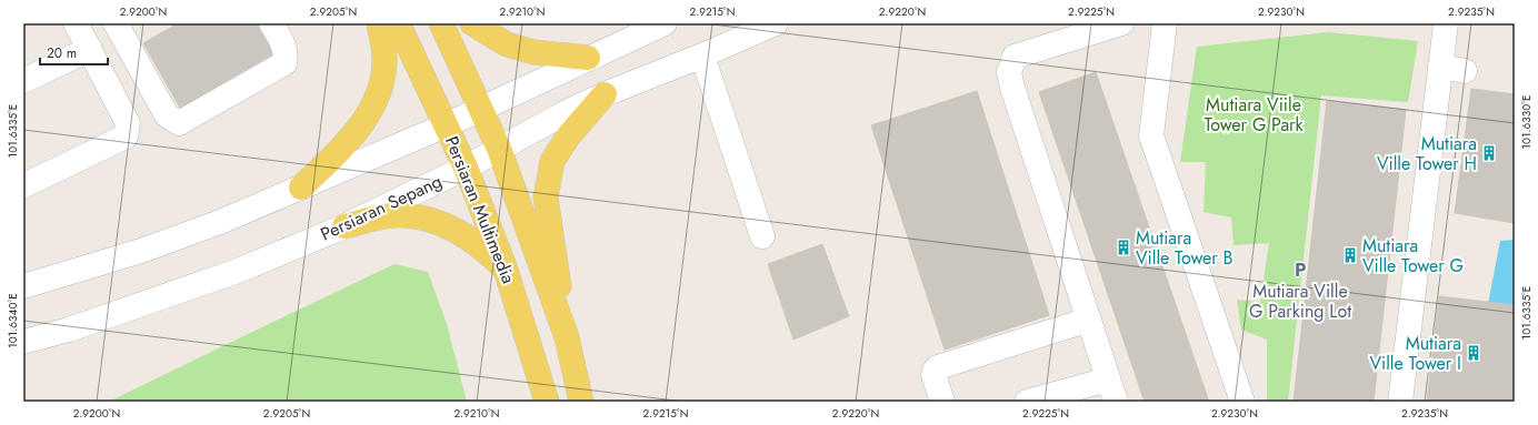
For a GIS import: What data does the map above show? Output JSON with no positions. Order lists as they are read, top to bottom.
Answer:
{
  "streets": {
    "main road": ["Persiaran Multimedia"],
    "street": ["Persiaran Sepang"]
  },
  "crossings": [
    ["Persiaran Sepang", "Persiaran Multimedia"]
  ],
  "parks": ["Mutiara Viile Tower G Park"],
  "places": {
    "building": [
      "Mutiara Ville Tower H",
      "Mutiara Ville Tower B",
      "Mutiara Ville Tower G",
      "Mutiara Ville Tower I"
    ],
    "parking": ["Mutiara Ville G Parking Lot"]
  },
  "scale_bar": "20 m",
  "coordinates": [
    "2.9200°N",
    "2.9205°N",
    "2.9210°N",
    "2.9215°N",
    "2.9220°N",
    "2.9225°N",
    "2.9230°N",
    "2.9235°N",
    "101.6330°E",
    "101.6335°E",
    "101.6340°E"
  ]
}
